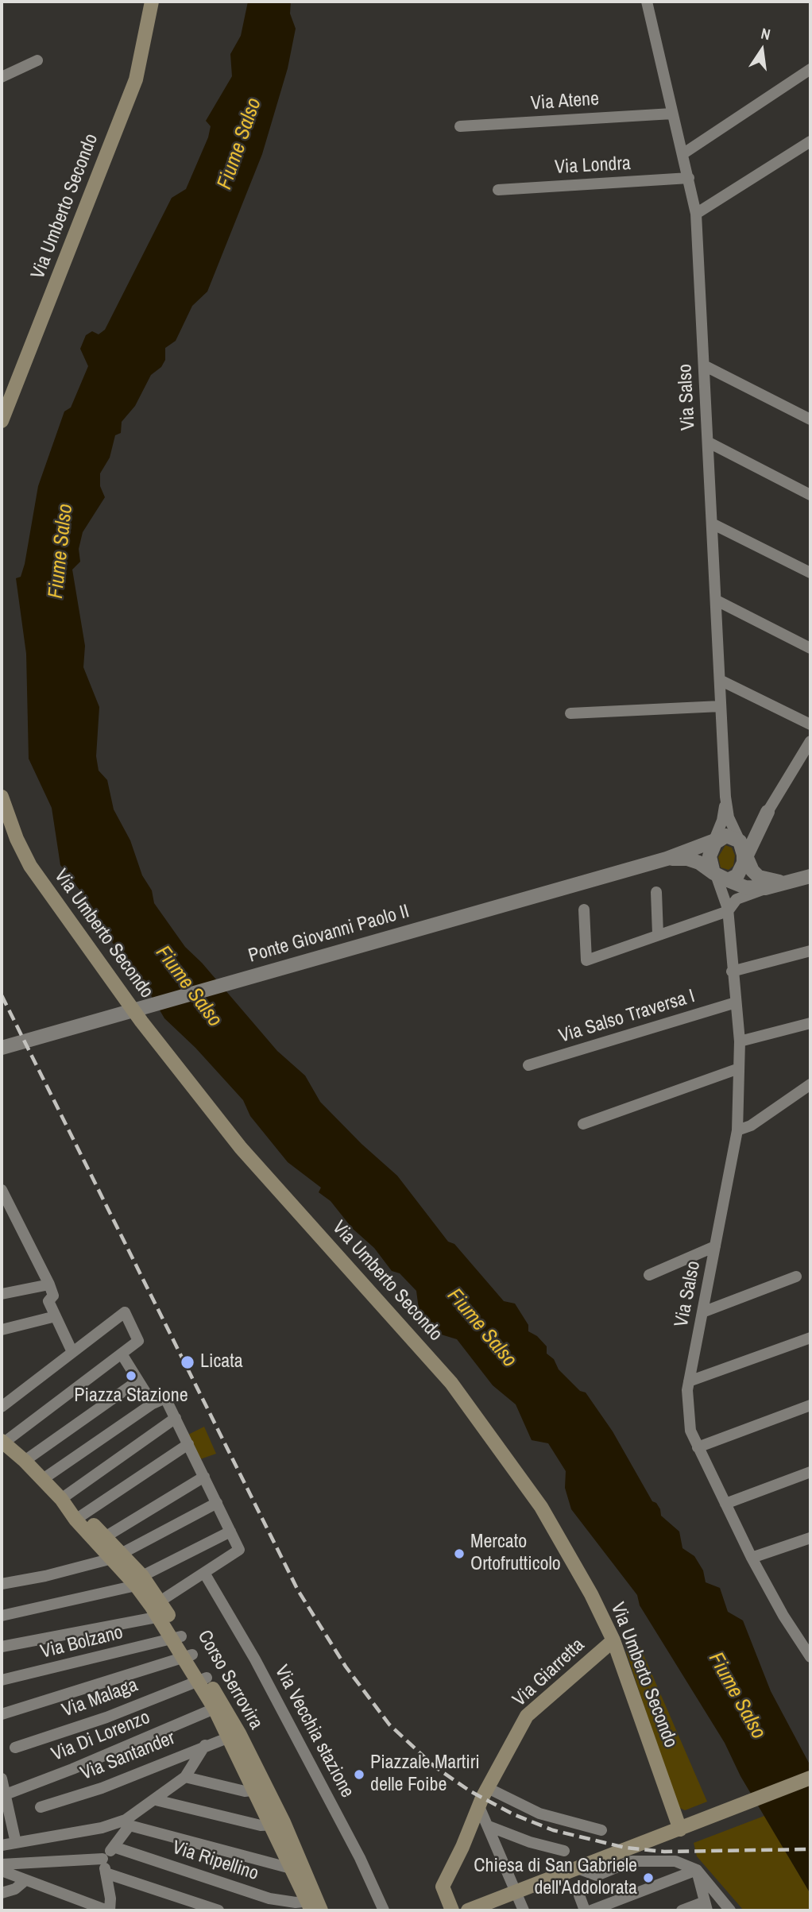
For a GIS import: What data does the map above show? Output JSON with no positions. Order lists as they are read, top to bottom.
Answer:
{
  "streets": {
    "main road": ["Via Umberto Secondo", "Via Giarretta", "Corso Serrovira"],
    "street": [
      "Via Atene",
      "Via Londra",
      "Via Salso",
      "Ponte Giovanni Paolo II",
      "Via Salso Traversa I",
      "Via Bolzano",
      "Via Malaga",
      "Via Vecchia stazione",
      "Via Di Lorenzo",
      "Via Santander",
      "Via Ripellino"
    ]
  },
  "crossings": [
    ["Via Atene", "Via Salso"],
    ["Via Londra", "Via Salso"],
    ["Via Umberto Secondo", "Via Giarretta"],
    ["Via Salso", "Via Salso Traversa I"],
    ["Via Bolzano", "Corso Serrovira"],
    ["Corso Serrovira", "Via Malaga"],
    ["Corso Serrovira", "Via Di Lorenzo"],
    ["Corso Serrovira", "Via Santander"],
    ["Corso Serrovira", "Via Ripellino"]
  ],
  "water": ["Fiume Salso"],
  "places": [
    "Licata",
    "Piazza Stazione",
    "Mercato Ortofrutticolo",
    "Piazzale Martiri delle Foibe",
    "Chiesa di San Gabriele dell'Addolorata"
  ],
  "north": "top"
}
